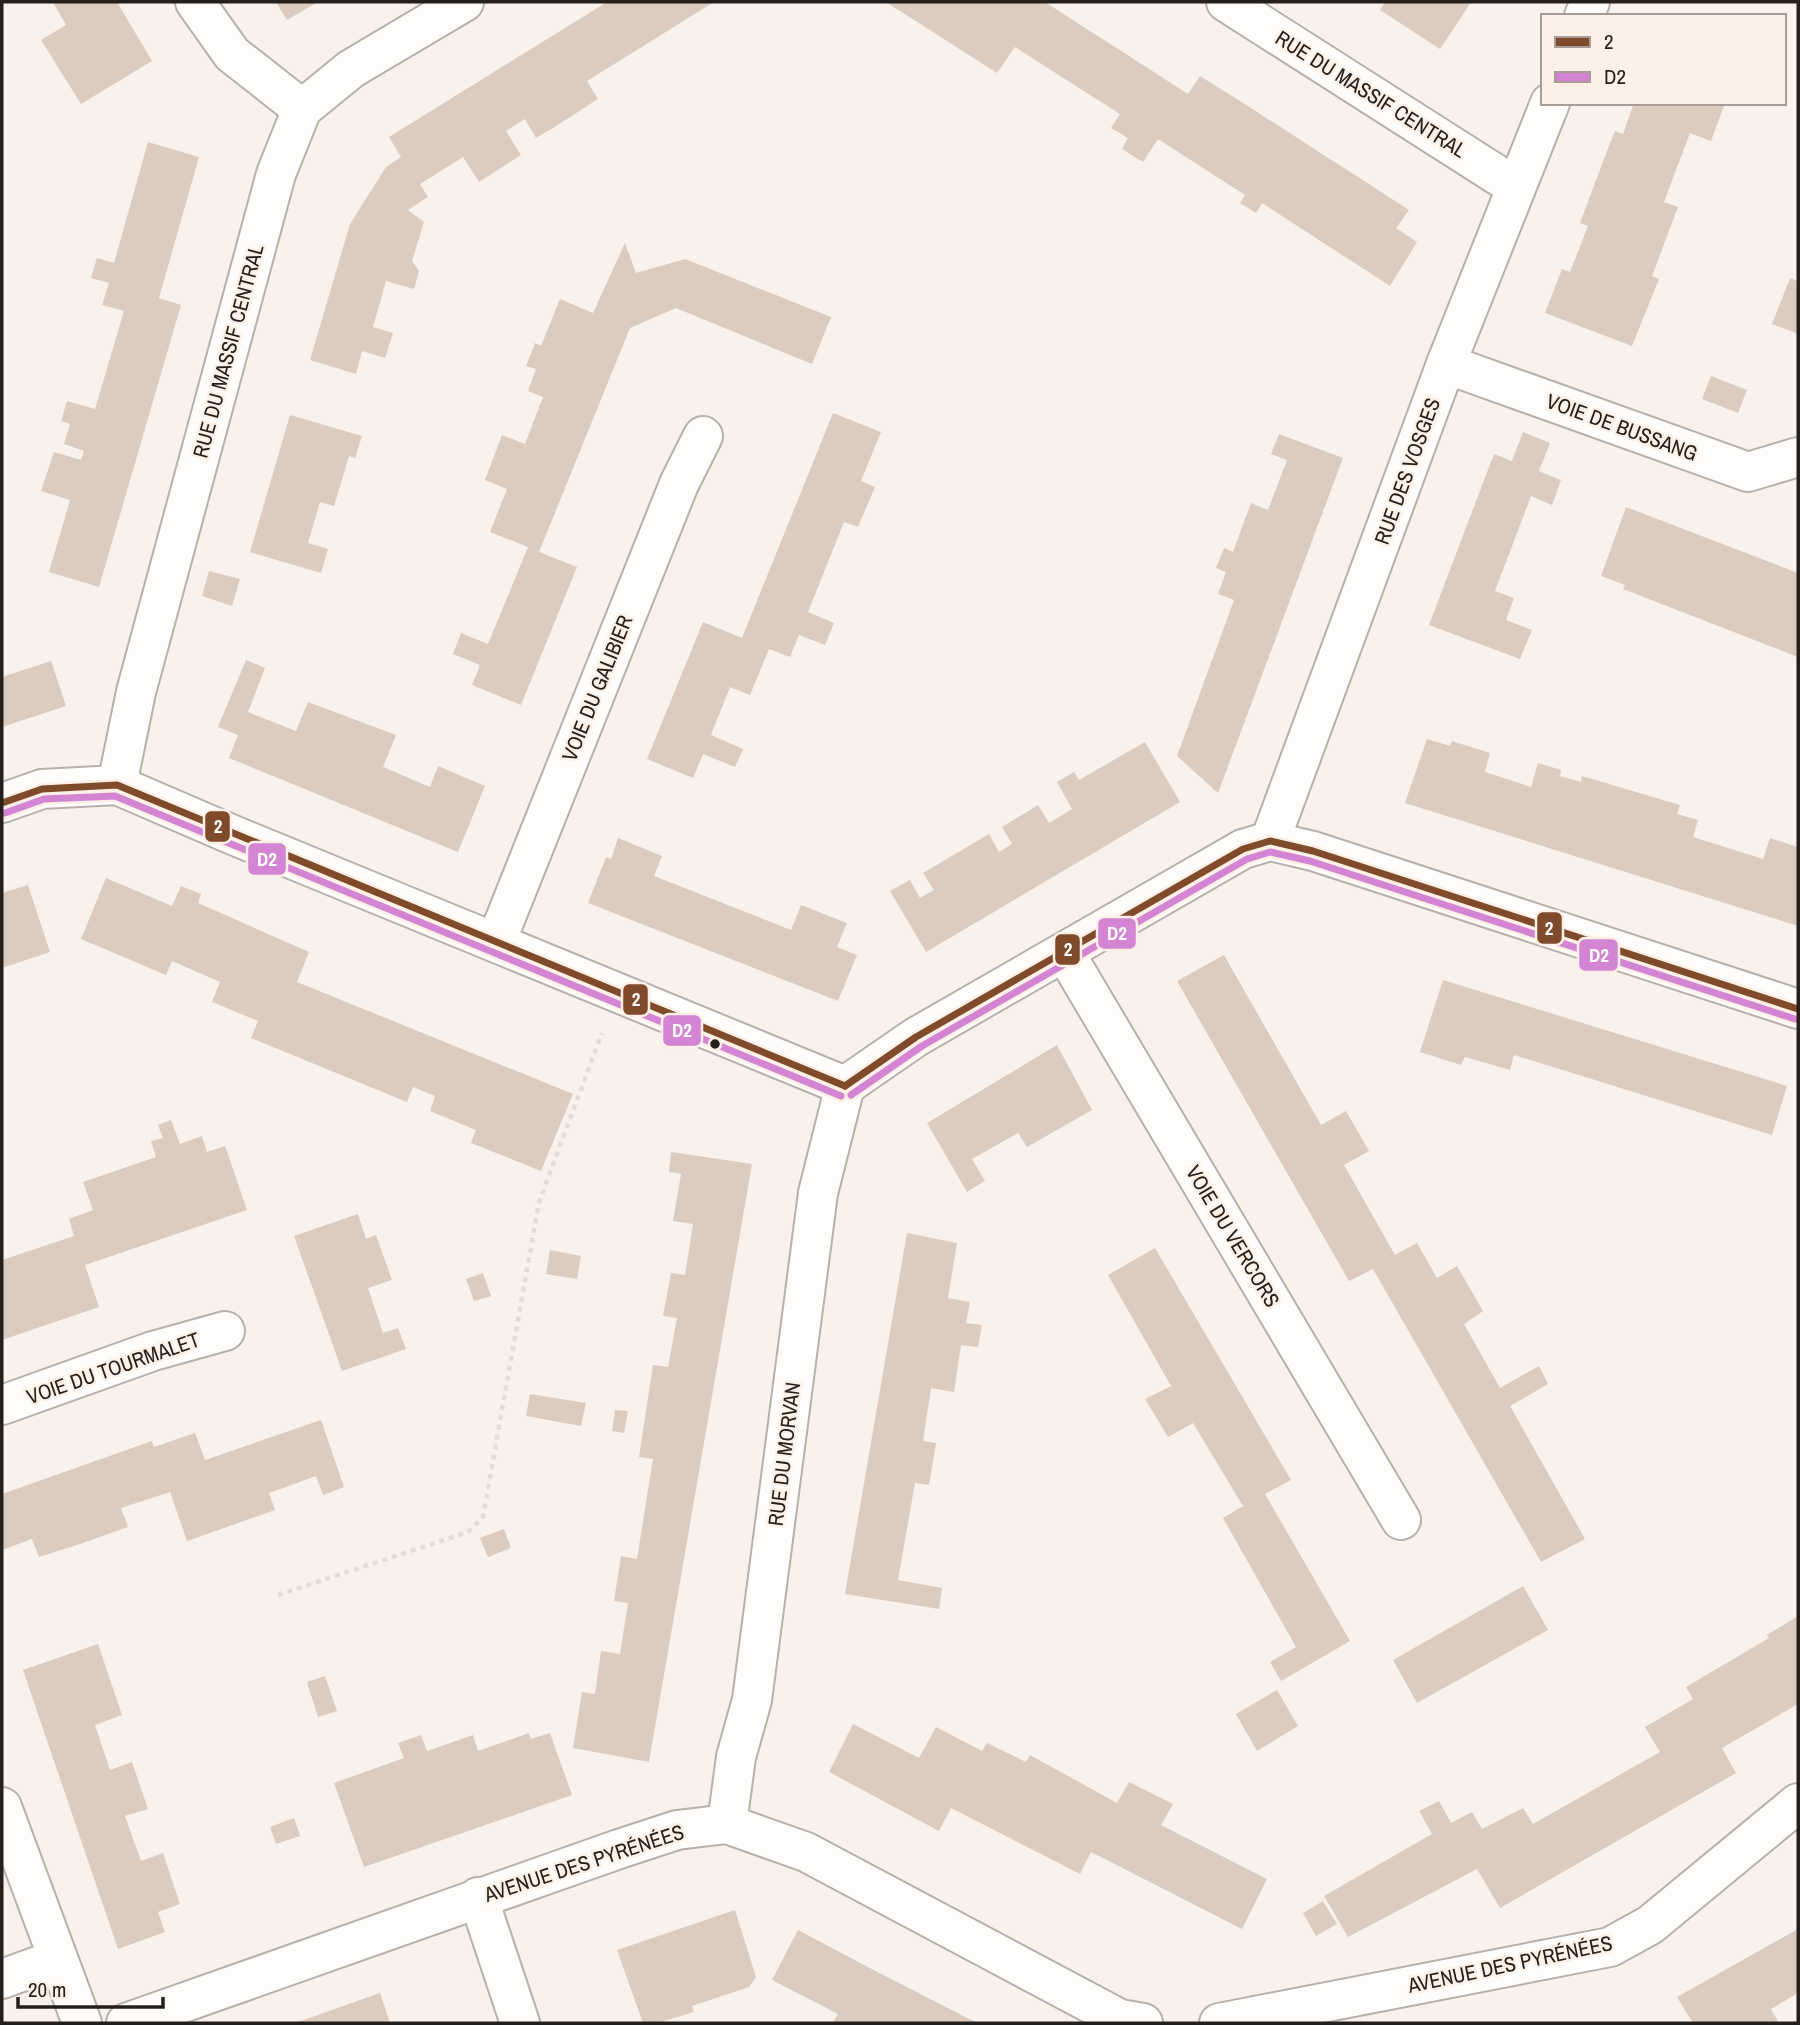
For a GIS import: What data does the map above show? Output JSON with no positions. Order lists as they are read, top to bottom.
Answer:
{
  "streets": {
    "street": [
      "RUE DU MASSIF CENTRAL",
      "VOIE DE BUSSANG",
      "RUE DES VOSGES",
      "VOIE DU GALIBIER",
      "VOIE DU VERCORS",
      "VOIE DU TOURMALET",
      "RUE DU MORVAN",
      "AVENUE DES PYRÉNÉES"
    ]
  },
  "crossings": [
    ["RUE DU MASSIF CENTRAL", "RUE DES VOSGES"],
    ["VOIE DE BUSSANG", "RUE DES VOSGES"],
    ["RUE DU MORVAN", "AVENUE DES PYRÉNÉES"]
  ],
  "lines": ["transit line 2", "transit line D2"],
  "legend": ["2", "D2"],
  "scale_bar": "20 m"
}
